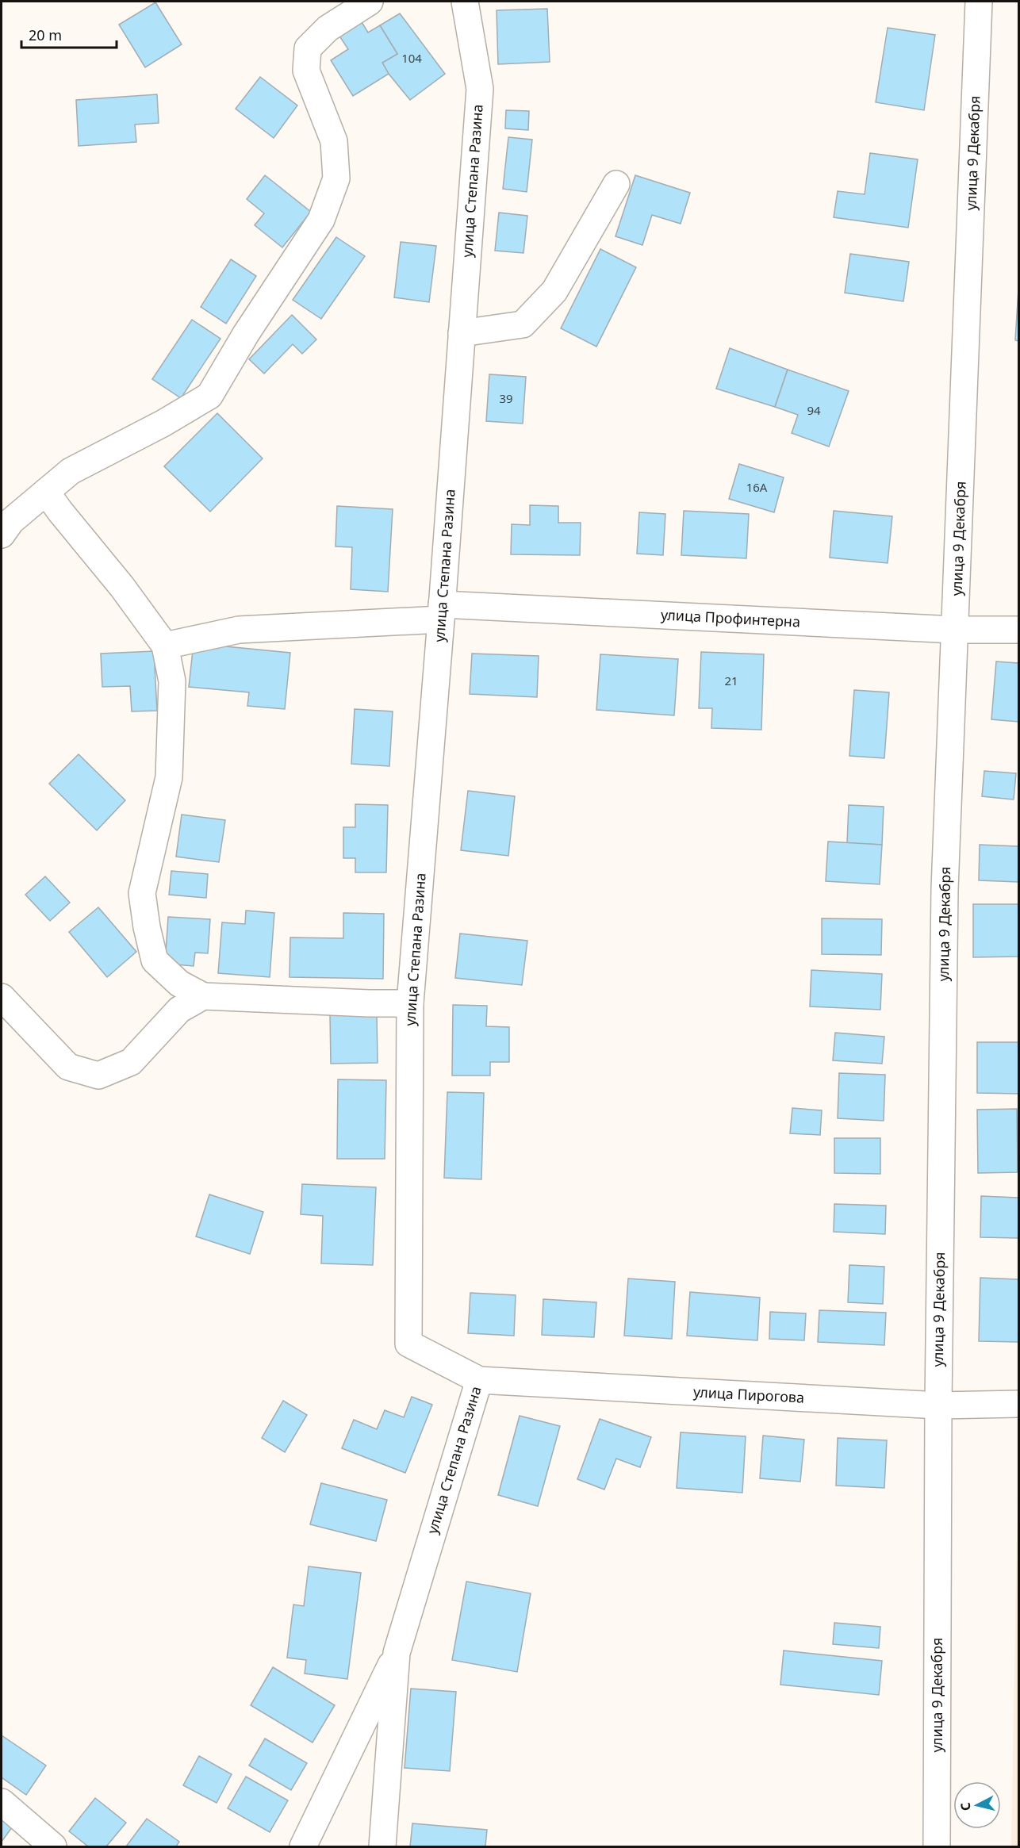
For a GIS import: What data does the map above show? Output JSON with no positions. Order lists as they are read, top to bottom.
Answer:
{
  "streets": {
    "street": [
      "улица 9 Декабря",
      "улица Степана Разина",
      "улица Профинтерна",
      "улица Пирогова"
    ]
  },
  "crossings": [
    ["улица 9 Декабря", "улица Профинтерна"],
    ["улица 9 Декабря", "улица Пирогова"],
    ["улица Степана Разина", "улица Профинтерна"],
    ["улица Степана Разина", "улица Пирогова"]
  ],
  "house_numbers": [
    "104",
    "39",
    "94",
    "16А",
    "21"
  ],
  "scale_bar": "20 m",
  "north": "left"
}
